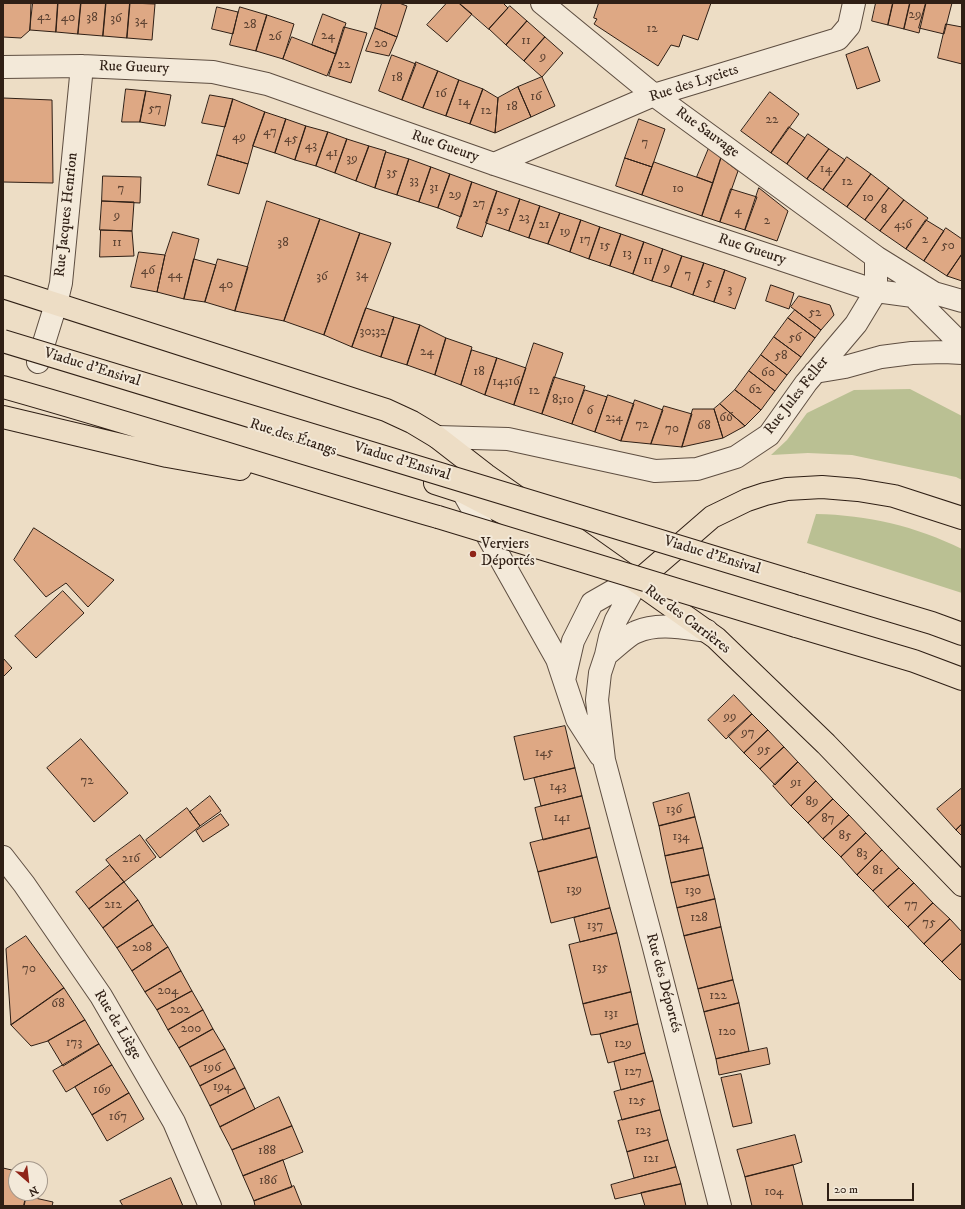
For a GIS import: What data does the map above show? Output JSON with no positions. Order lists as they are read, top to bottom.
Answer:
{
  "streets": {
    "main road": ["Viaduc d’Ensival", "Rue des Étangs", "Rue des Carrières"],
    "street": [
      "Rue Gueury",
      "Rue des Lyciets",
      "Rue Sauvage",
      "Rue Jacques Henrion",
      "Rue Jules Feller",
      "Rue des Déportés",
      "Rue de Liège"
    ]
  },
  "crossings": [
    ["Rue Gueury", "Rue des Lyciets"],
    ["Rue Gueury", "Rue Jacques Henrion"],
    ["Rue Gueury", "Rue Jules Feller"],
    ["Rue des Lyciets", "Rue Sauvage"],
    ["Rue Jacques Henrion", "Rue des Étangs"],
    ["Rue Jules Feller", "Rue des Carrières"],
    ["Rue des Étangs", "Rue des Carrières"],
    ["Rue des Étangs", "Rue des Déportés"],
    ["Rue des Carrières", "Rue des Déportés"]
  ],
  "places": ["Verviers Déportés"],
  "house_numbers": [
    "29",
    "42",
    "40",
    "38",
    "36",
    "34",
    "28",
    "12",
    "24",
    "26",
    "11",
    "20",
    "9",
    "22",
    "18",
    "16",
    "16",
    "14",
    "18",
    "57",
    "12",
    "22",
    "47",
    "49",
    "45",
    "7",
    "43",
    "41",
    "39",
    "14",
    "35",
    "33",
    "12",
    "31",
    "7",
    "10",
    "29",
    "10",
    "27",
    "8",
    "25",
    "4",
    "9",
    "23",
    "2",
    "21",
    "4;6",
    "19",
    "17",
    "2",
    "11",
    "38",
    "15",
    "50",
    "13",
    "11",
    "9",
    "46",
    "44",
    "34",
    "7",
    "36",
    "5",
    "40",
    "3",
    "52",
    "30;32",
    "56",
    "24",
    "58",
    "18",
    "60",
    "14;16",
    "62",
    "12",
    "8;10",
    "6",
    "2;4",
    "66",
    "72",
    "68",
    "70",
    "99",
    "97",
    "95",
    "145",
    "72",
    "91",
    "143",
    "89",
    "136",
    "141",
    "87",
    "85",
    "134",
    "83",
    "216",
    "81",
    "139",
    "130",
    "212",
    "77",
    "128",
    "75",
    "137",
    "208",
    "135",
    "70",
    "204",
    "122",
    "68",
    "202",
    "131",
    "200",
    "120",
    "173",
    "129",
    "196",
    "127",
    "194",
    "169",
    "125",
    "167",
    "123",
    "188",
    "121",
    "186",
    "104"
  ],
  "scale_bar": "20 m",
  "north": "bottom right"
}
